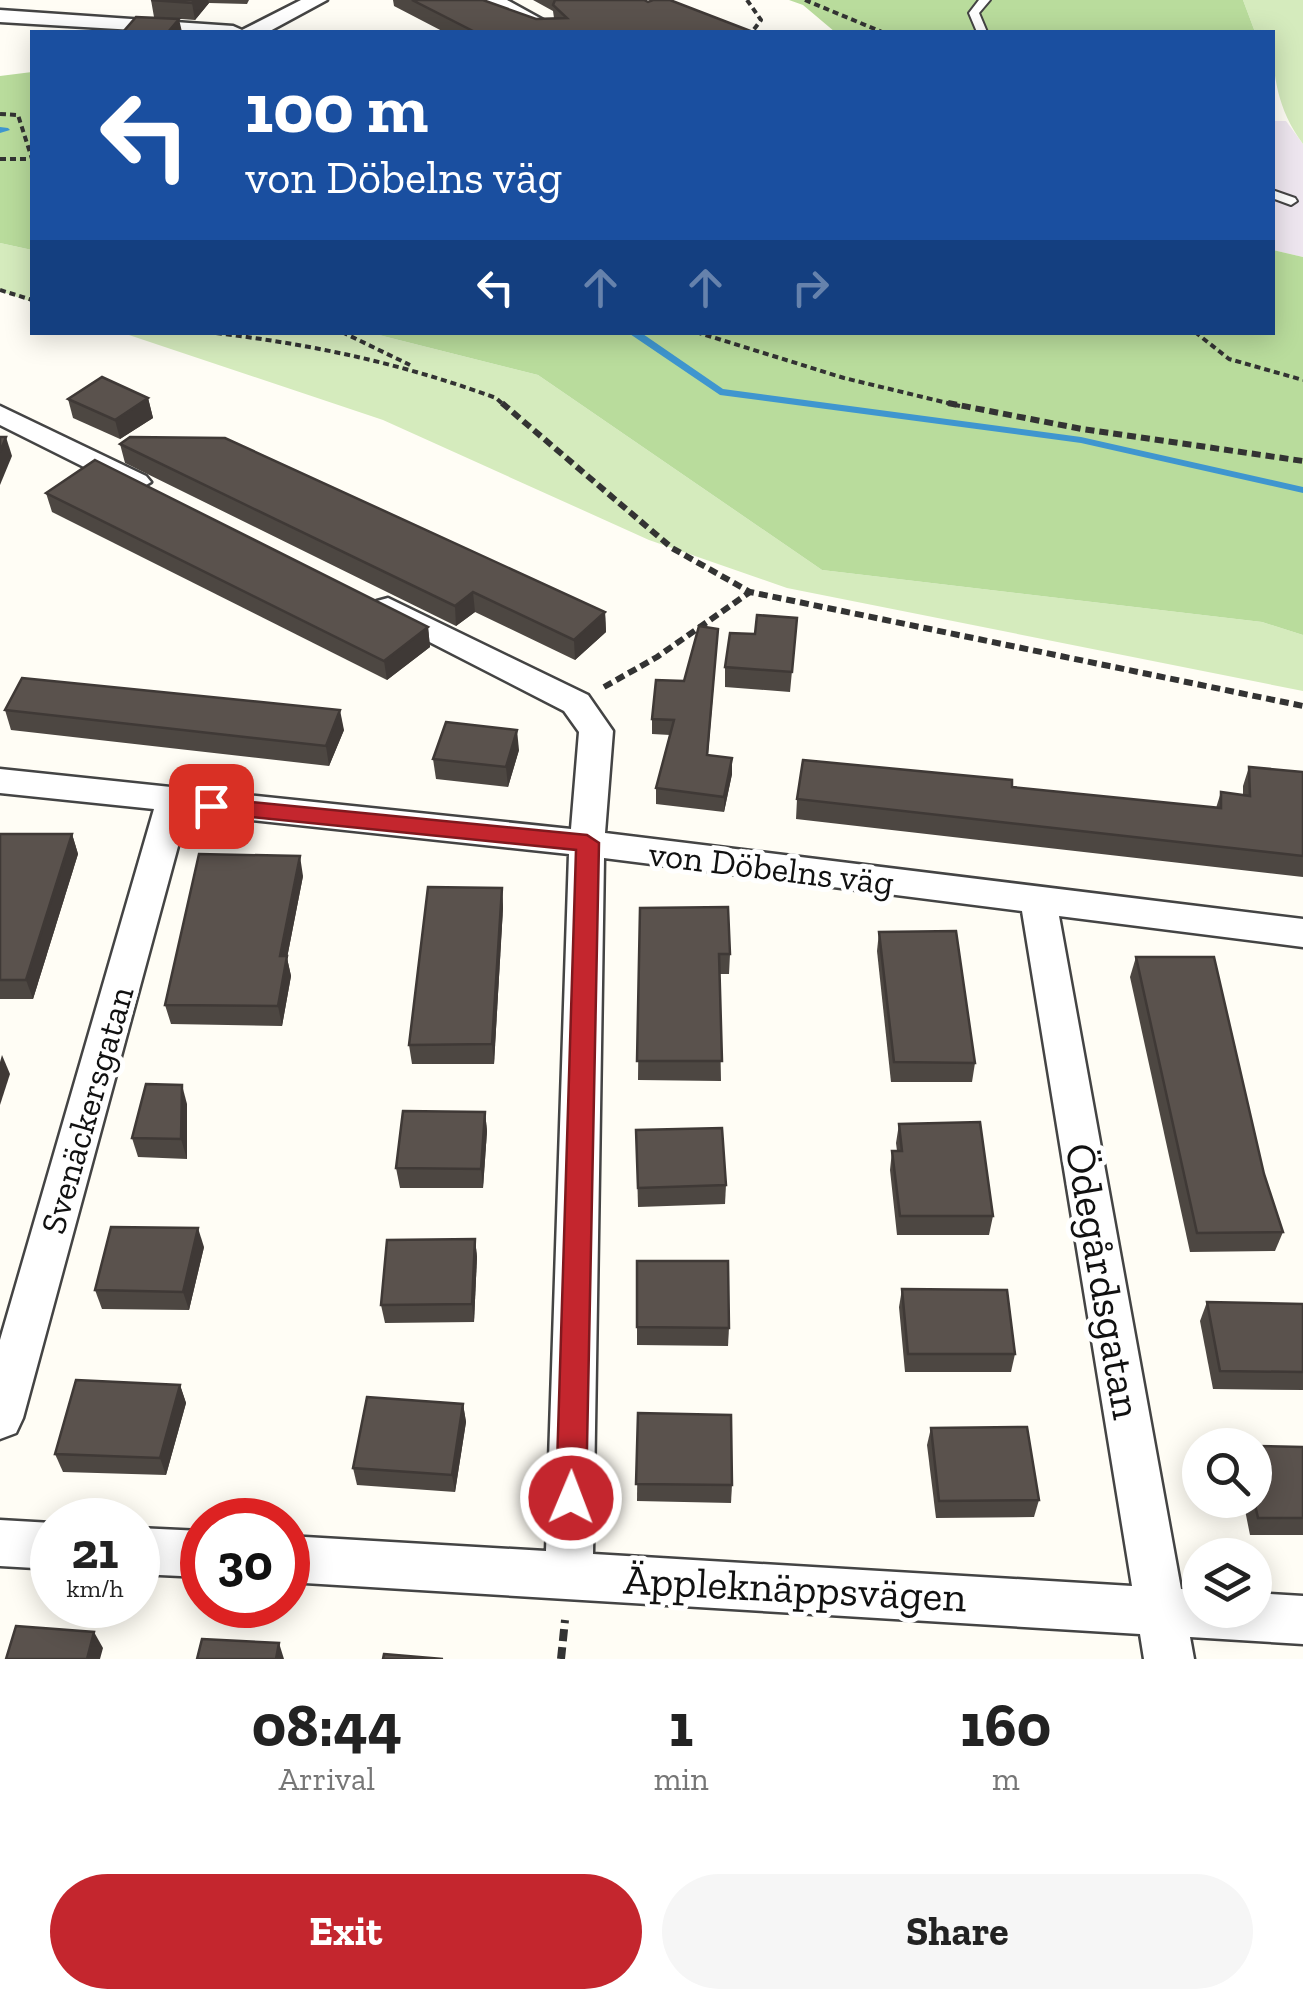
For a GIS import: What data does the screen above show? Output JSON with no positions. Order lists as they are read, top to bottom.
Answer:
{
  "streets": {
    "street": [
      "von Döbelns väg",
      "Svenäckersgatan",
      "Ödegårdsgatan",
      "Äppleknäppsvägen"
    ]
  },
  "crossings": [
    ["von Döbelns väg", "Svenäckersgatan"],
    ["von Döbelns väg", "Ödegårdsgatan"],
    ["Ödegårdsgatan", "Äppleknäppsvägen"]
  ],
  "page": {
    "turn": ["100 m", "von Döbelns väg"],
    "speed": "21 km/h",
    "limit": "30",
    "eta": [
      "08:44",
      "Arrival",
      "1",
      "min",
      "160",
      "m"
    ],
    "buttons": ["Exit", "Share"]
  }
}
